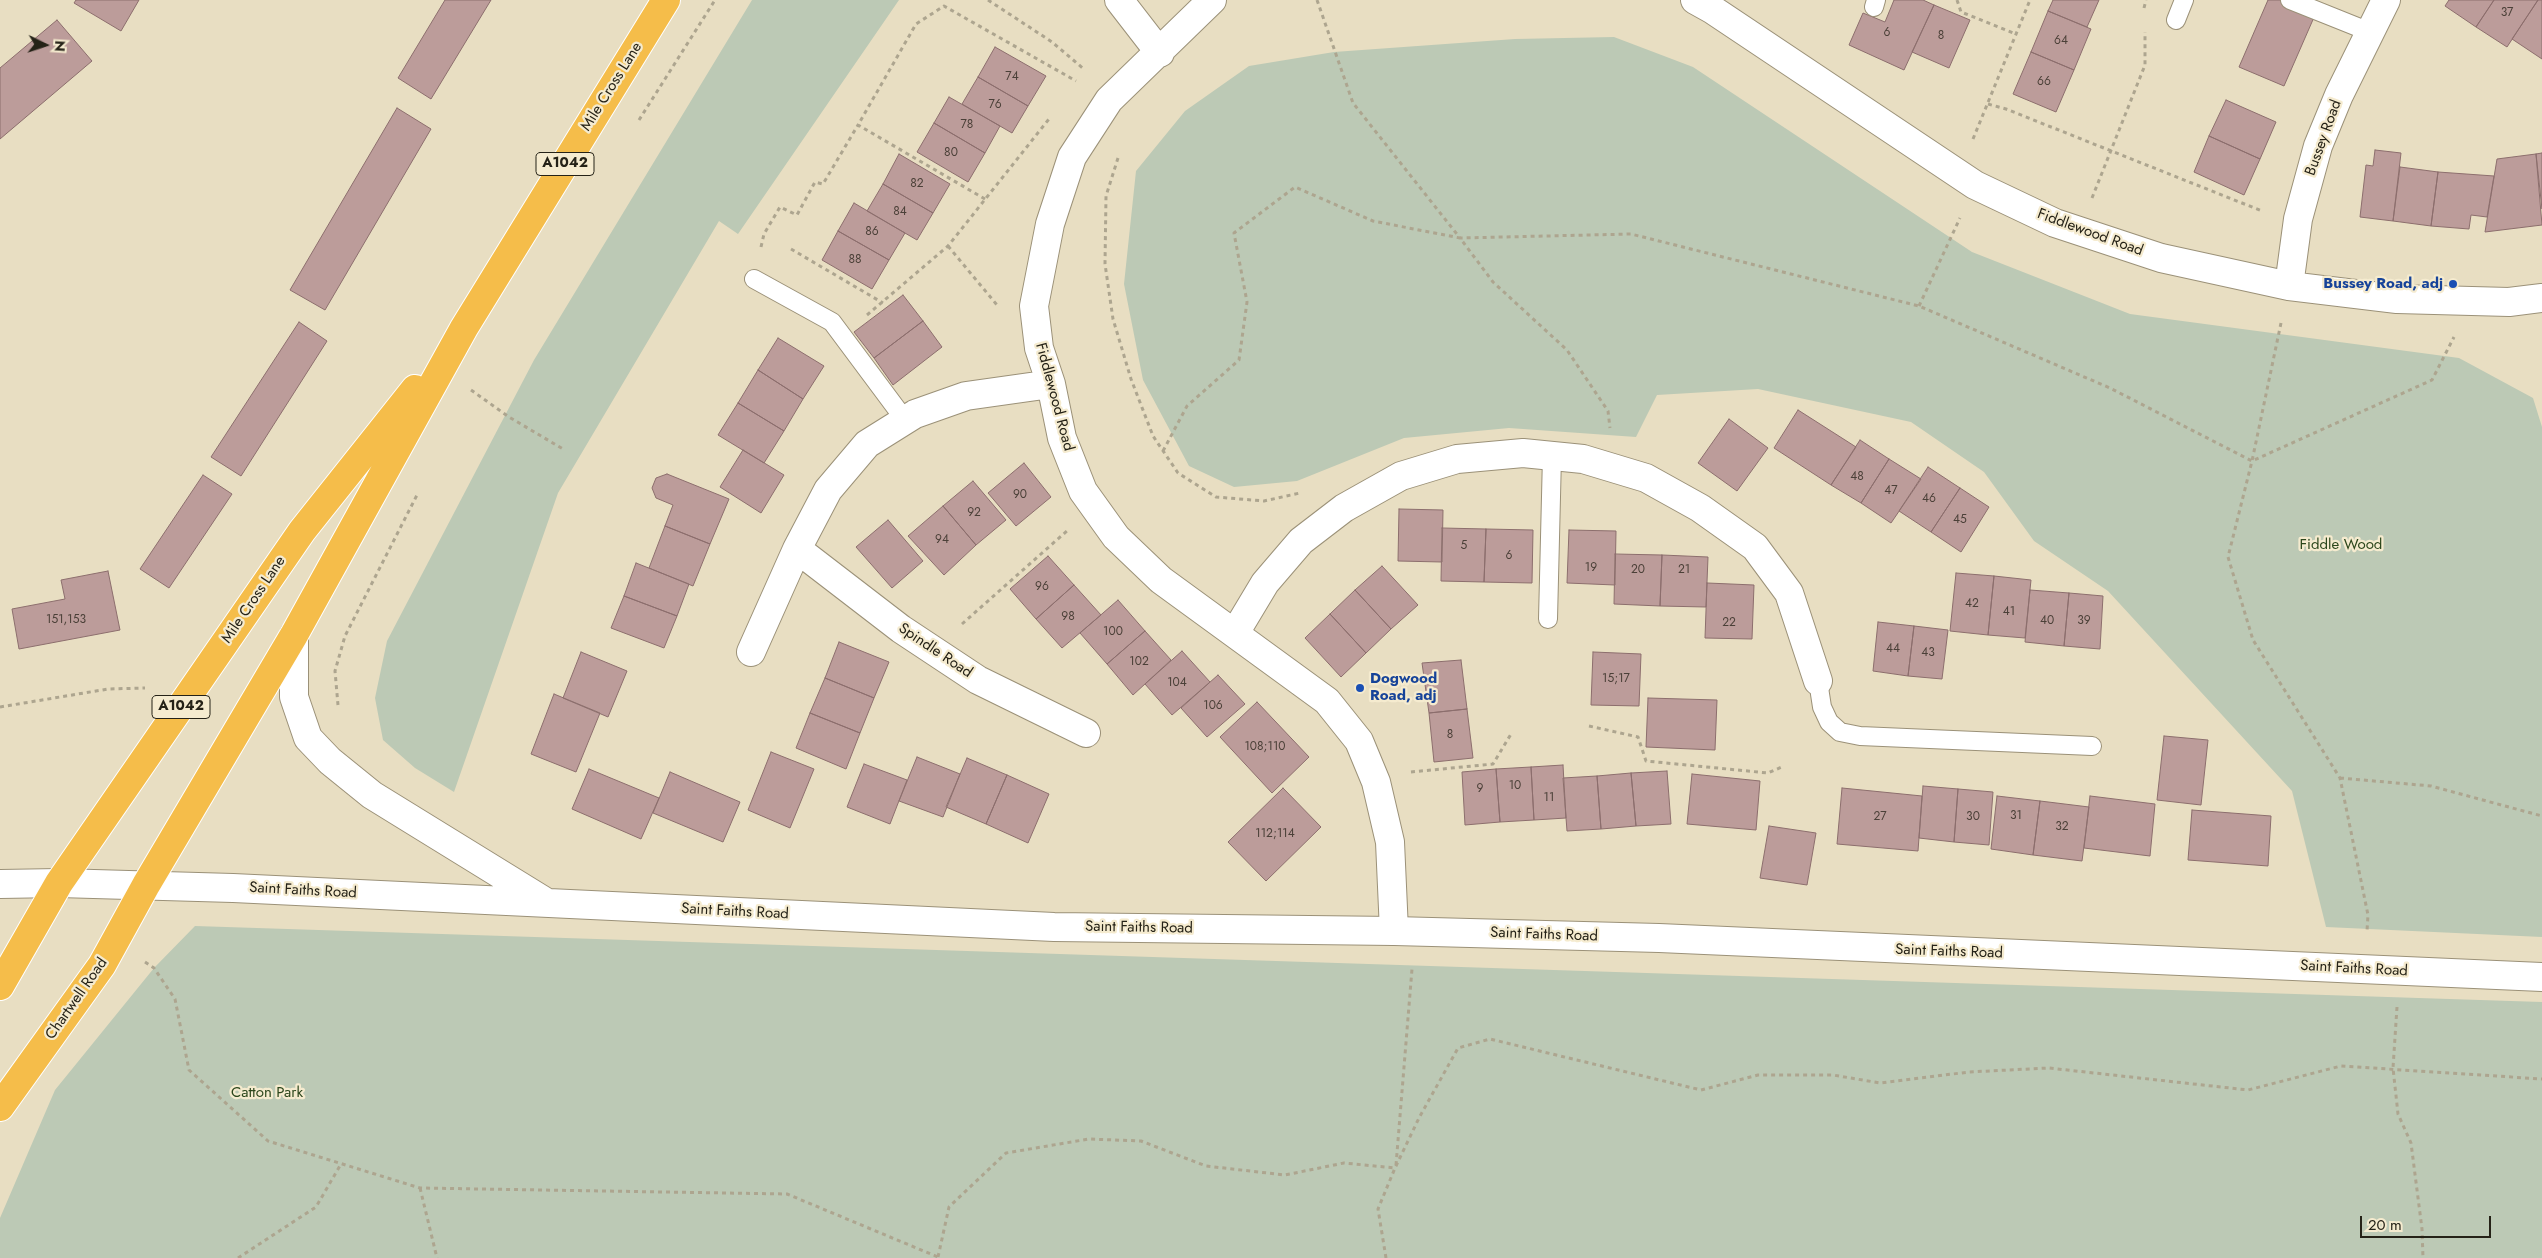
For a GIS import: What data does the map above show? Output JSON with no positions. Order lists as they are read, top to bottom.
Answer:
{
  "streets": {
    "highway": ["Mile Cross Lane", "A1042", "Chartwell Road"],
    "street": [
      "Bussey Road",
      "Fiddlewood Road",
      "Spindle Road",
      "Saint Faiths Road"
    ]
  },
  "crossings": [
    ["Mile Cross Lane", "A1042"],
    ["Mile Cross Lane", "Saint Faiths Road"],
    ["Mile Cross Lane", "Chartwell Road"],
    ["Bussey Road", "Fiddlewood Road"],
    ["A1042", "Saint Faiths Road"],
    ["Fiddlewood Road", "Saint Faiths Road"],
    ["Saint Faiths Road", "Chartwell Road"]
  ],
  "parks": ["Fiddle Wood", "Catton Park"],
  "places": ["Bussey Road, adj", "Dogwood Road, adj"],
  "house_numbers": [
    "37",
    "6",
    "8",
    "64",
    "74",
    "66",
    "76",
    "78",
    "80",
    "82",
    "84",
    "86",
    "88",
    "48",
    "47",
    "90",
    "46",
    "92",
    "45",
    "94",
    "5",
    "6",
    "19",
    "20",
    "21",
    "96",
    "42",
    "41",
    "98",
    "151,153",
    "40",
    "39",
    "22",
    "100",
    "44",
    "43",
    "102",
    "15;17",
    "104",
    "106",
    "8",
    "108;110",
    "10",
    "9",
    "11",
    "31",
    "27",
    "30",
    "32",
    "112;114"
  ],
  "scale_bar": "20 m",
  "north": "right"
}
